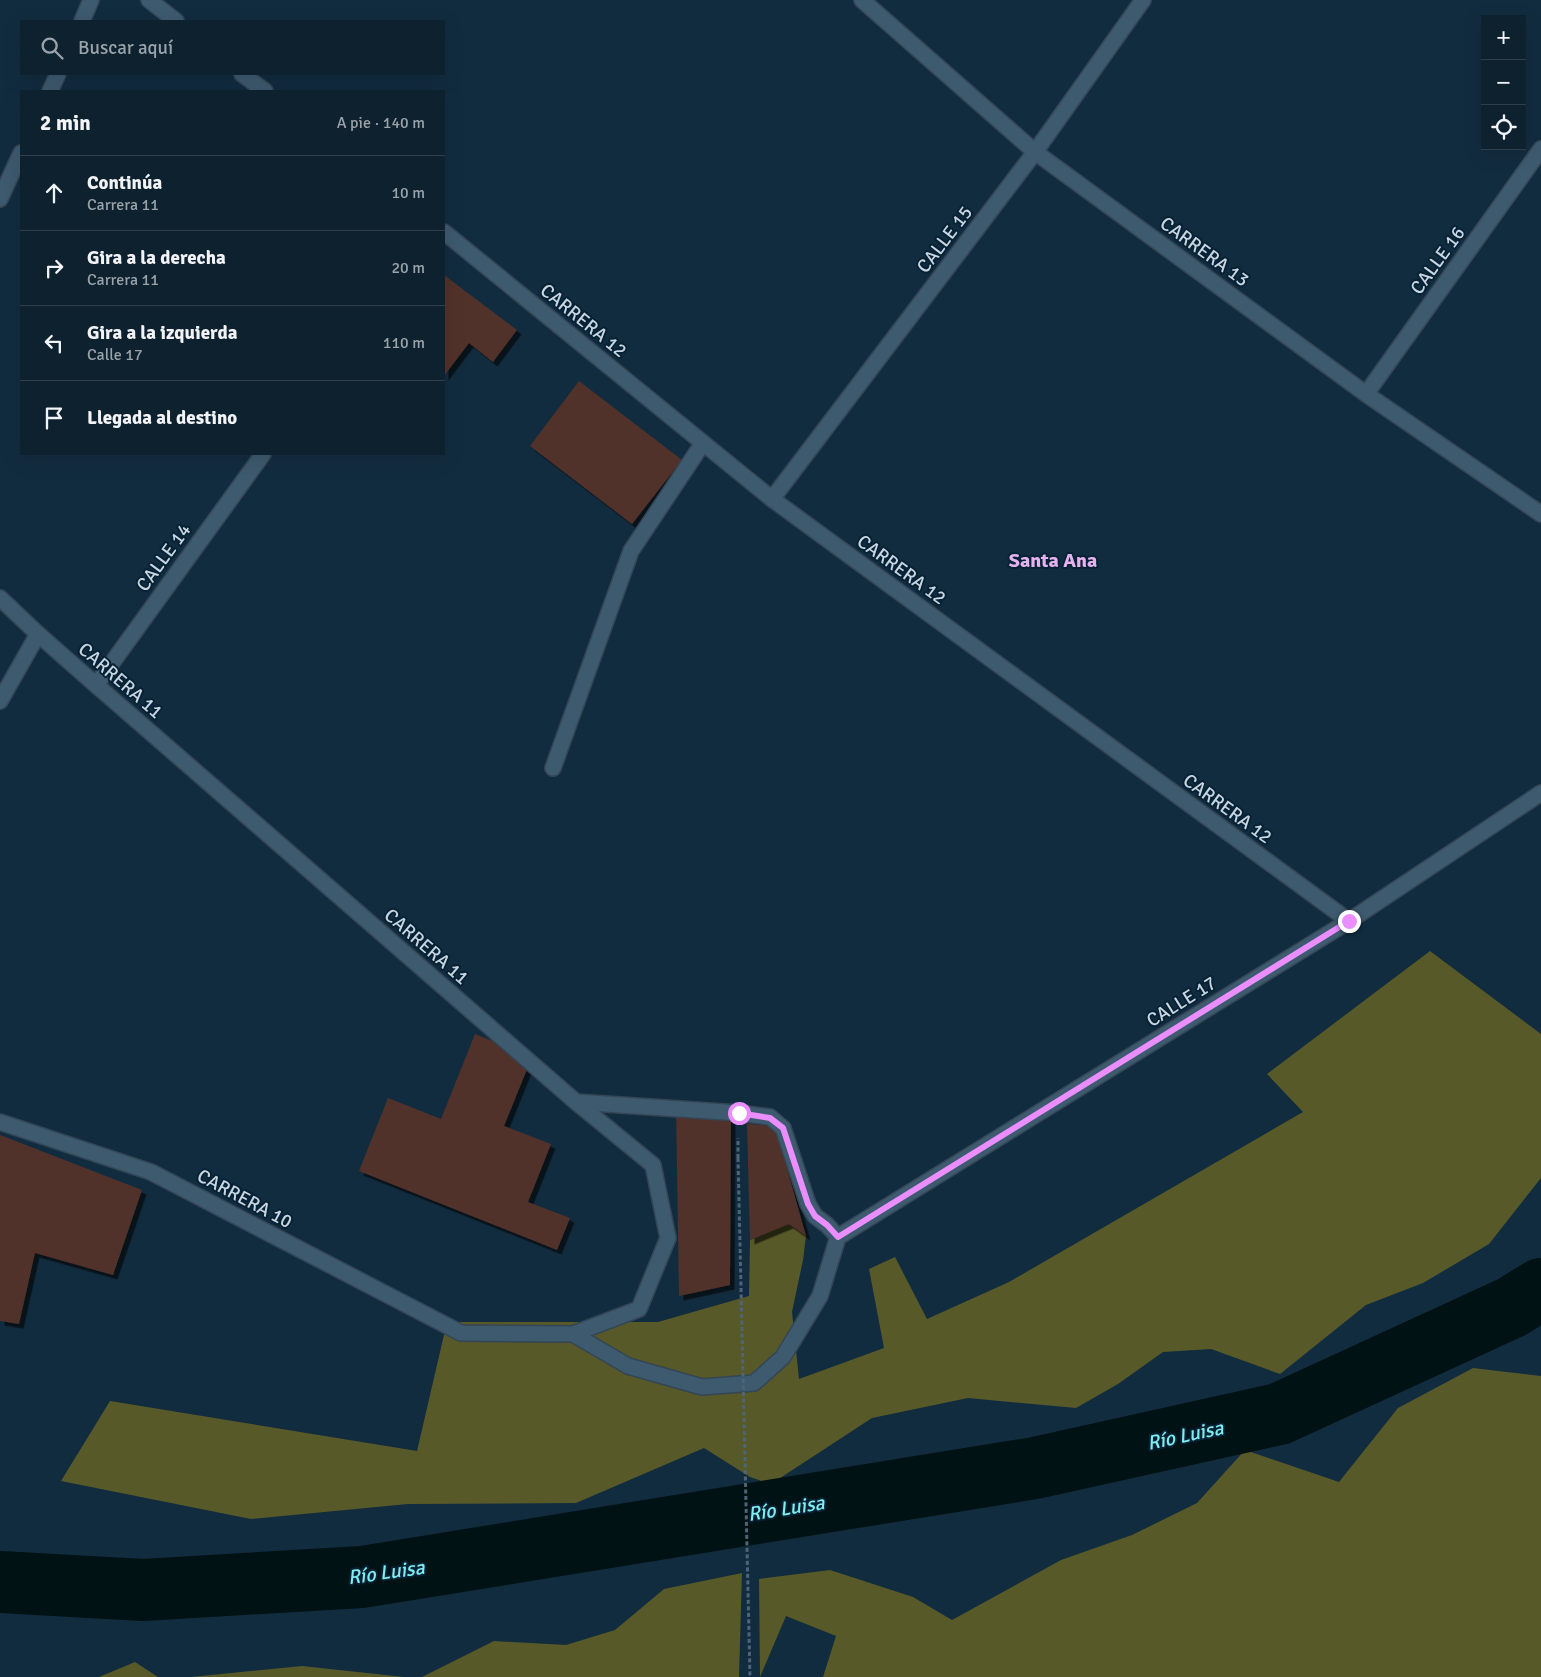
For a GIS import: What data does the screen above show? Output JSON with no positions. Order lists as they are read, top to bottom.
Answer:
{
  "streets": {
    "street": [
      "CALLE 15",
      "CARRERA 13",
      "CALLE 16",
      "CARRERA 12",
      "CALLE 14",
      "CARRERA 11",
      "CALLE 17",
      "CARRERA 10"
    ]
  },
  "crossings": [
    ["CALLE 15", "CARRERA 13"],
    ["CALLE 15", "CARRERA 12"],
    ["CARRERA 13", "CALLE 16"],
    ["CARRERA 12", "CALLE 17"],
    ["CALLE 14", "CARRERA 11"],
    ["CARRERA 11", "CARRERA 10"]
  ],
  "districts": ["Santa Ana"],
  "water": ["Río Luisa"],
  "page": {
    "map_buttons": ["+", "−"],
    "search": "Buscar aquí",
    "heading": ["2 min", "A pie · 140 m"],
    "list": [
      ["Continúa", "Carrera 11", "10 m"],
      ["Gira a la derecha", "Carrera 11", "20 m"],
      ["Gira a la izquierda", "Calle 17", "110 m"],
      "Llegada al destino"
    ]
  }
}
